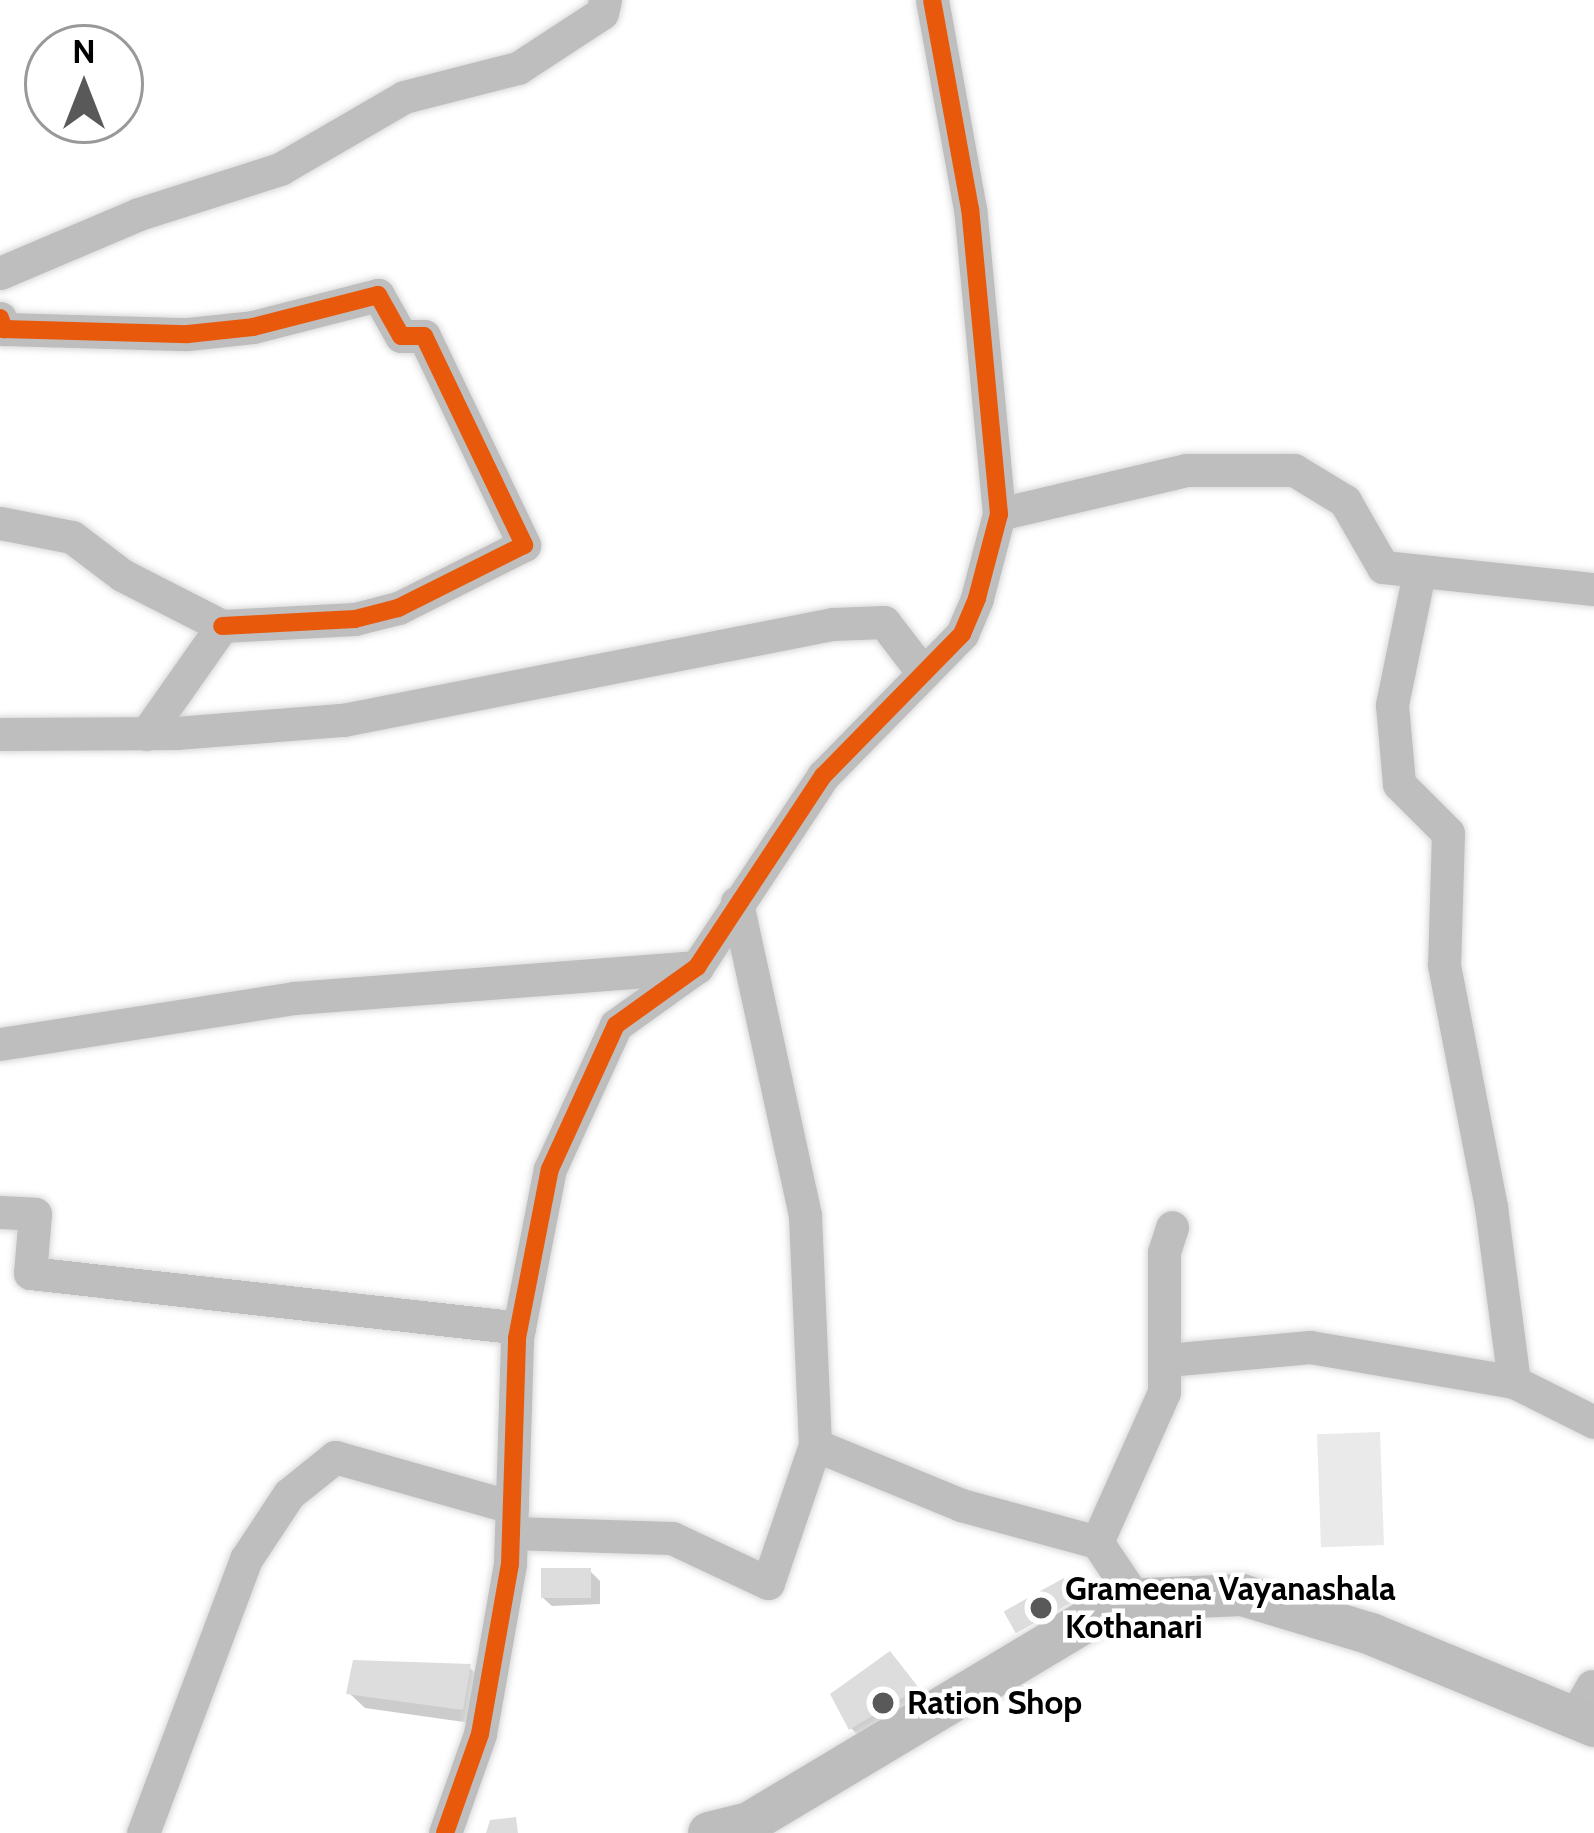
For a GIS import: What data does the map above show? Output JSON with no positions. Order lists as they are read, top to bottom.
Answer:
{
  "places": ["Grameena Vayanashala Kothanari", "Ration Shop"],
  "north": "top"
}
